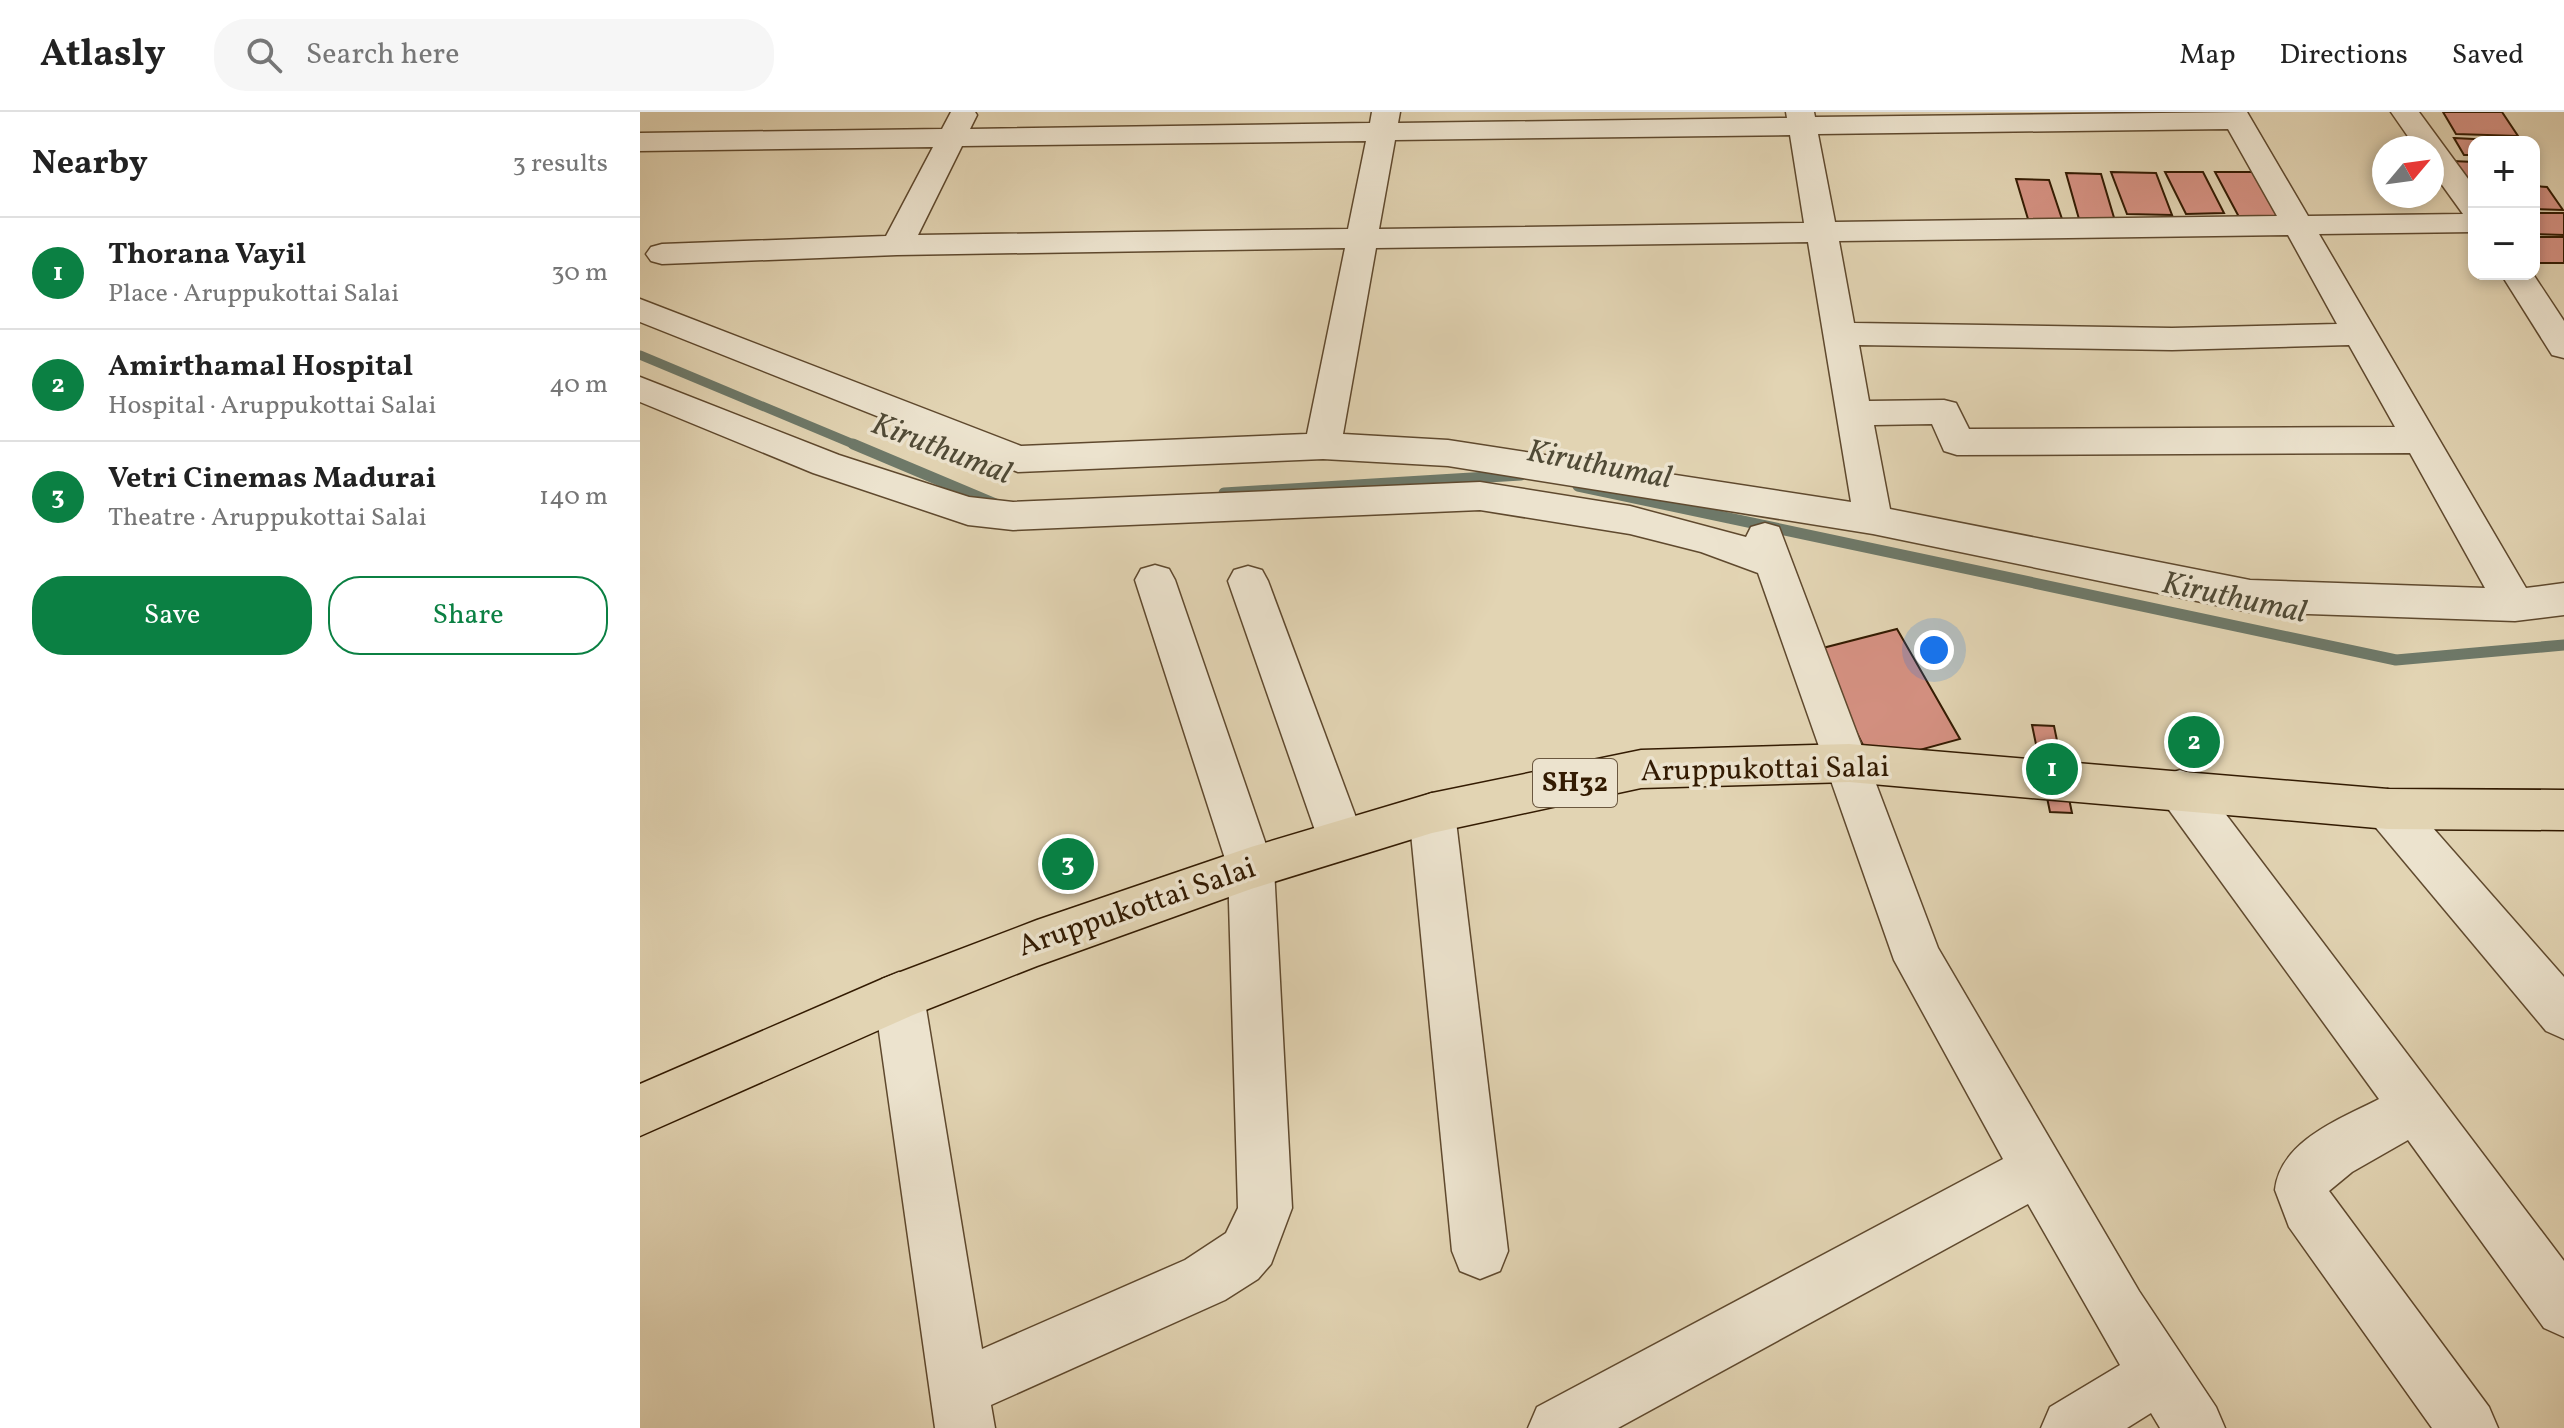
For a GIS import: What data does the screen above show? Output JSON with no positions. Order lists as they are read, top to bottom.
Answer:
{
  "streets": {
    "main road": ["Aruppukottai Salai", "SH32"]
  },
  "water": ["Kiruthumal"],
  "north": "top right",
  "page": {
    "header": "Atlasly",
    "search": "Search here",
    "nav": ["Map", "Directions", "Saved"],
    "heading": ["Nearby", "3 results"],
    "map_buttons": ["+", "−"],
    "list": [
      {
        "mark": "1",
        "name": "Thorana Vayil",
        "note": "Place · Aruppukottai Salai",
        "value": "30 m"
      },
      {
        "mark": "2",
        "name": "Amirthamal Hospital",
        "note": "Hospital · Aruppukottai Salai",
        "value": "40 m"
      },
      {
        "mark": "3",
        "name": "Vetri Cinemas Madurai",
        "note": "Theatre · Aruppukottai Salai",
        "value": "140 m"
      }
    ],
    "buttons": ["Save", "Share"],
    "pins": ["2", "1", "3"]
  }
}
